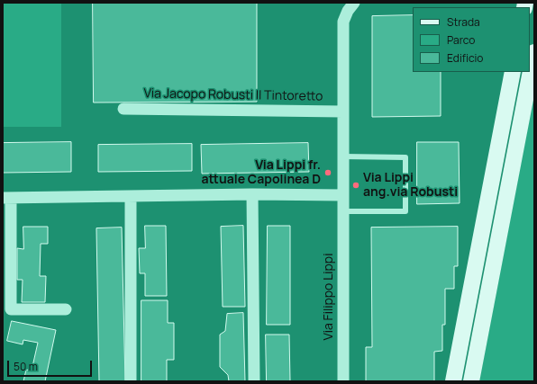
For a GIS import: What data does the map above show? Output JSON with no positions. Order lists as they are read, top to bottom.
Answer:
{
  "streets": {
    "street": ["Via Jacopo Robusti Il Tintoretto", "Via Filippo Lippi"]
  },
  "crossings": [
    ["Via Jacopo Robusti Il Tintoretto", "Via Filippo Lippi"]
  ],
  "places": ["Via Lippi fr. attuale Capolinea D", "Via Lippi ang.via Robusti"],
  "legend": ["Strada", "Parco", "Edificio"],
  "scale_bar": "50 m"
}
